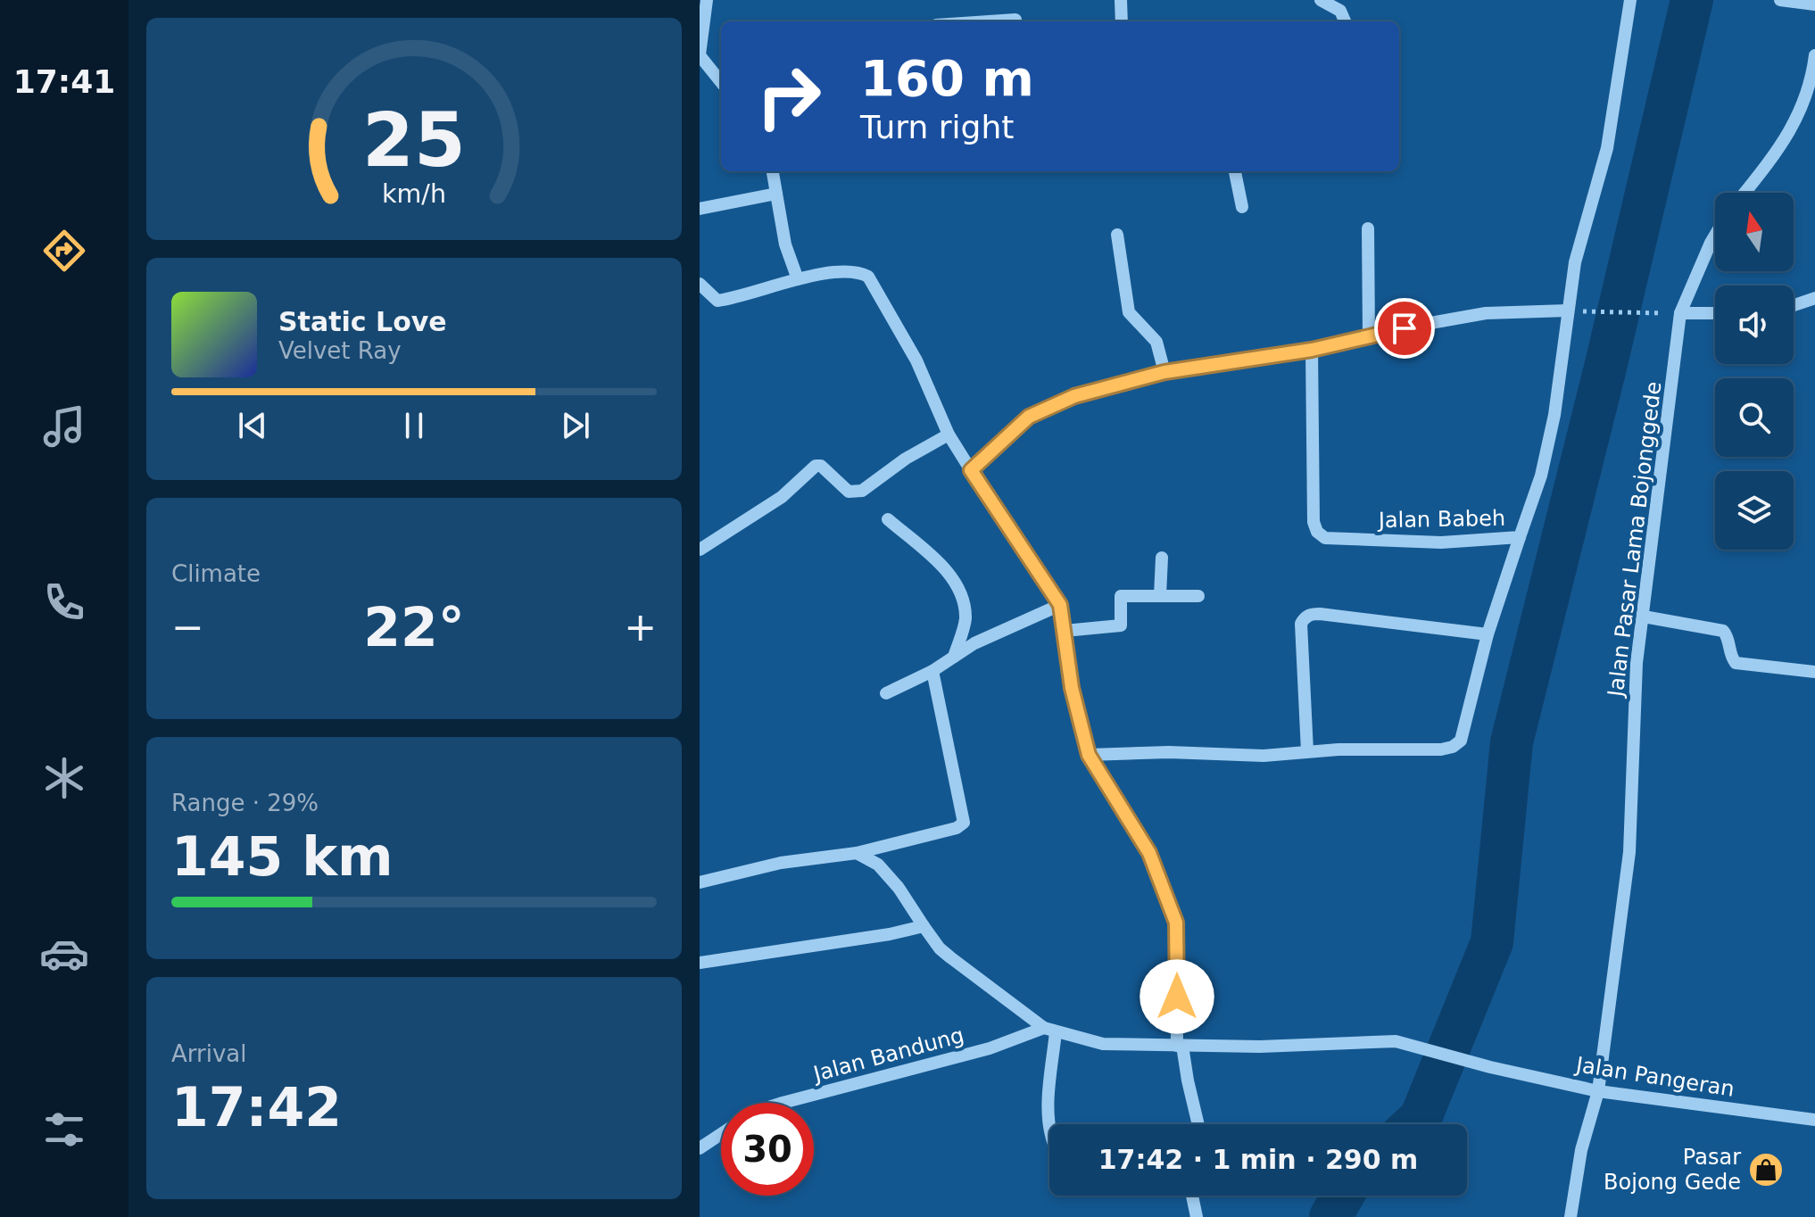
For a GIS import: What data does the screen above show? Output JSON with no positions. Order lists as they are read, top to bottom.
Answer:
{
  "streets": {
    "street": [
      "Jalan Babeh",
      "Jalan Pasar Lama Bojonggede",
      "Jalan Bandung",
      "Jalan Pangeran"
    ]
  },
  "crossings": [
    ["Jalan Pasar Lama Bojonggede", "Jalan Pangeran"]
  ],
  "places": {
    "shop": ["Pasar Bojong Gede"]
  },
  "north": "top",
  "page": {
    "tabs": "17:41",
    "turn": ["160 m", "Turn right"],
    "song": ["Static Love", "Velvet Ray"],
    "tile": [
      "Climate",
      ["Range · 29%", "145 km"],
      ["Arrival", "17:42"]
    ],
    "heat": ["−", "22°", "+"],
    "limit": "30",
    "trip": "17:42 · 1 min · 290 m",
    "gauge": ["25", "km/h"]
  }
}
